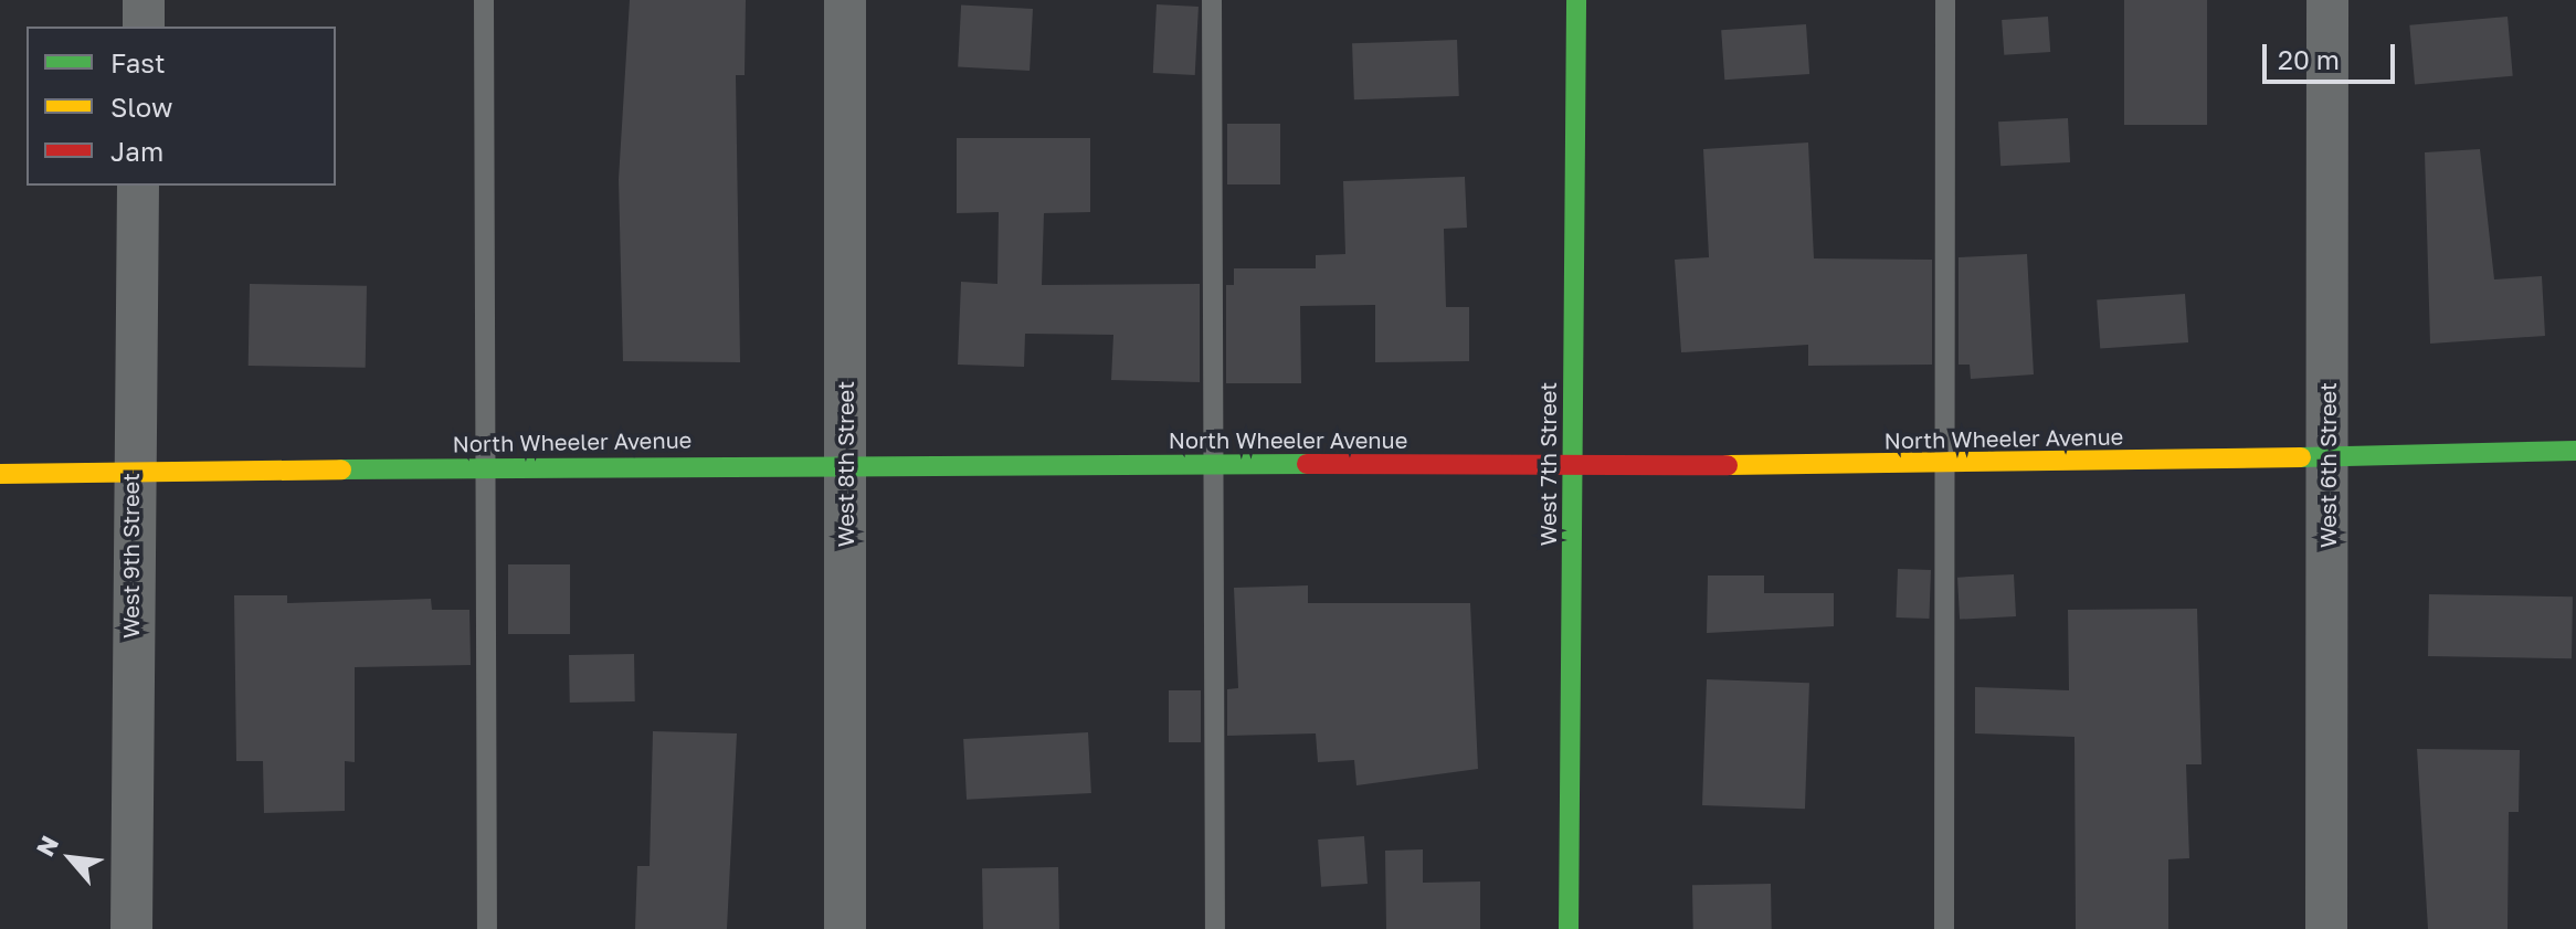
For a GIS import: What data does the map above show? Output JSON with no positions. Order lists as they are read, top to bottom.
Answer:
{
  "streets": {
    "street": [
      "North Wheeler Avenue",
      "West 8th Street",
      "West 7th Street",
      "West 6th Street",
      "West 9th Street"
    ]
  },
  "crossings": [
    ["North Wheeler Avenue", "West 8th Street"],
    ["North Wheeler Avenue", "West 7th Street"],
    ["North Wheeler Avenue", "West 6th Street"],
    ["North Wheeler Avenue", "West 9th Street"]
  ],
  "legend": ["Fast", "Slow", "Jam"],
  "scale_bar": "20 m",
  "north": "top left"
}
